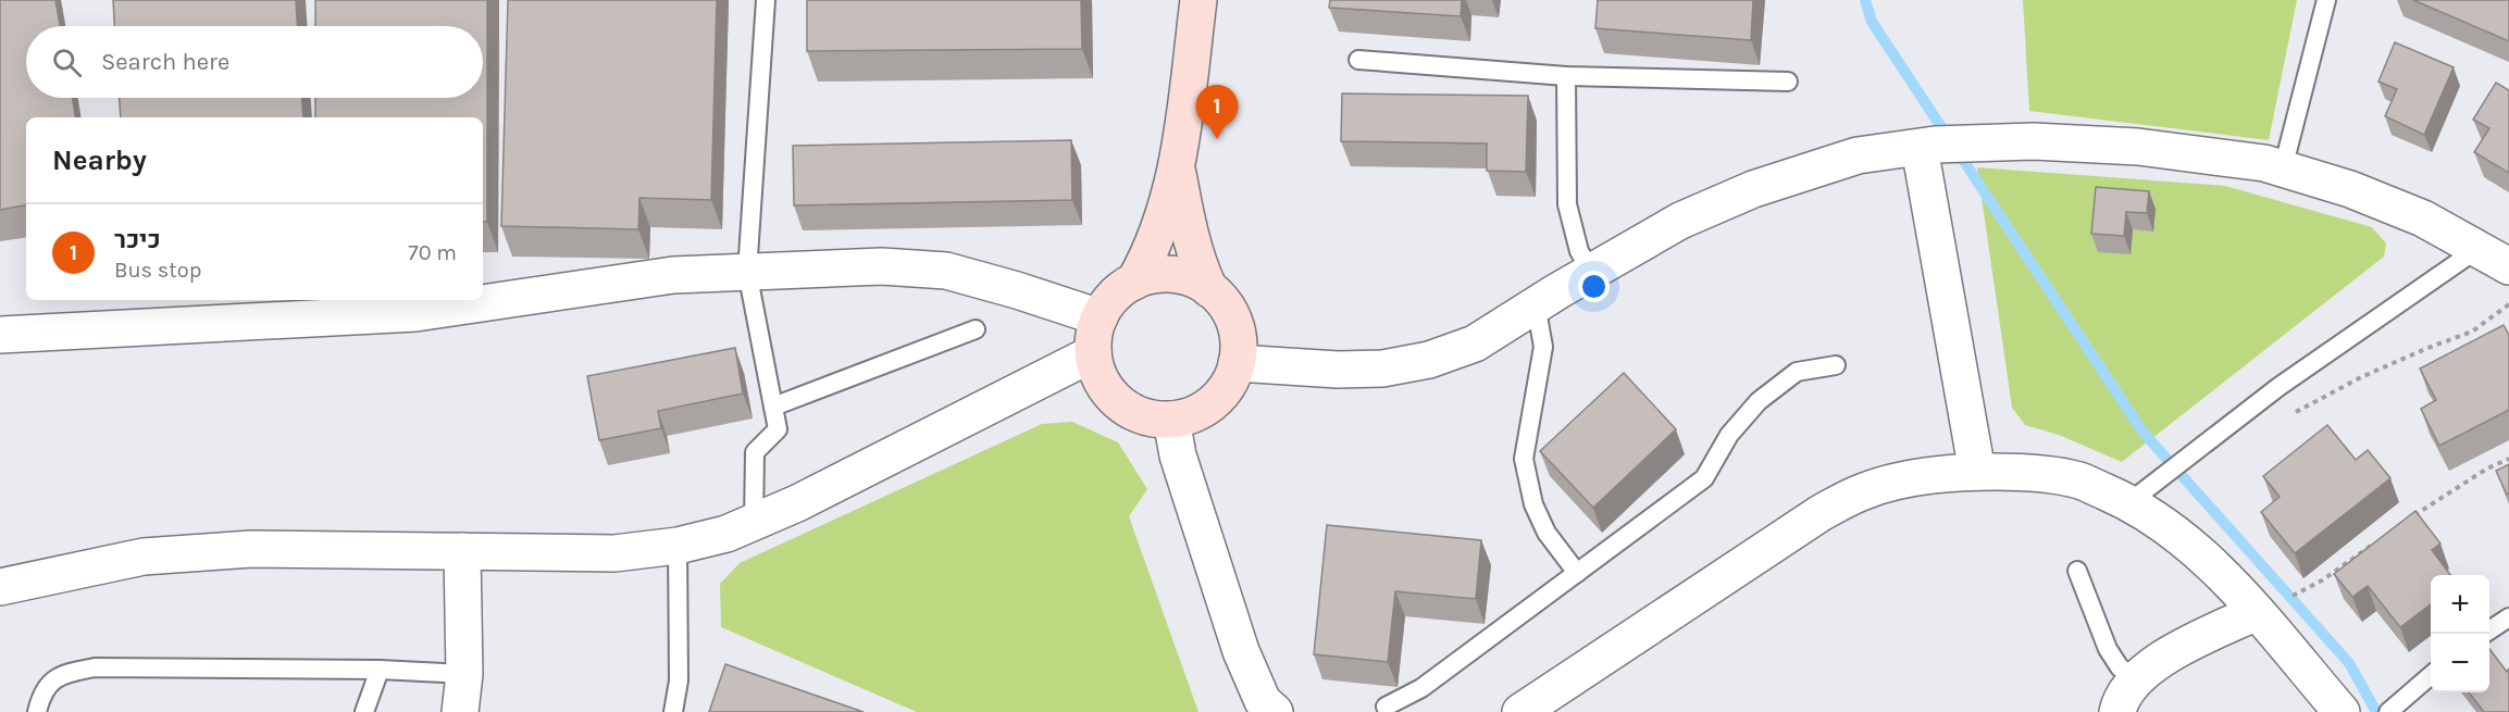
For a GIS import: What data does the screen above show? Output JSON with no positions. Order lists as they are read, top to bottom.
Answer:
{
  "page": {
    "search": "Search here",
    "pins": "1",
    "heading": "Nearby",
    "list": [
      {
        "mark": "1",
        "name": "כיכר",
        "note": "Bus stop",
        "value": "70 m"
      }
    ],
    "map_buttons": ["+", "−"]
  }
}
